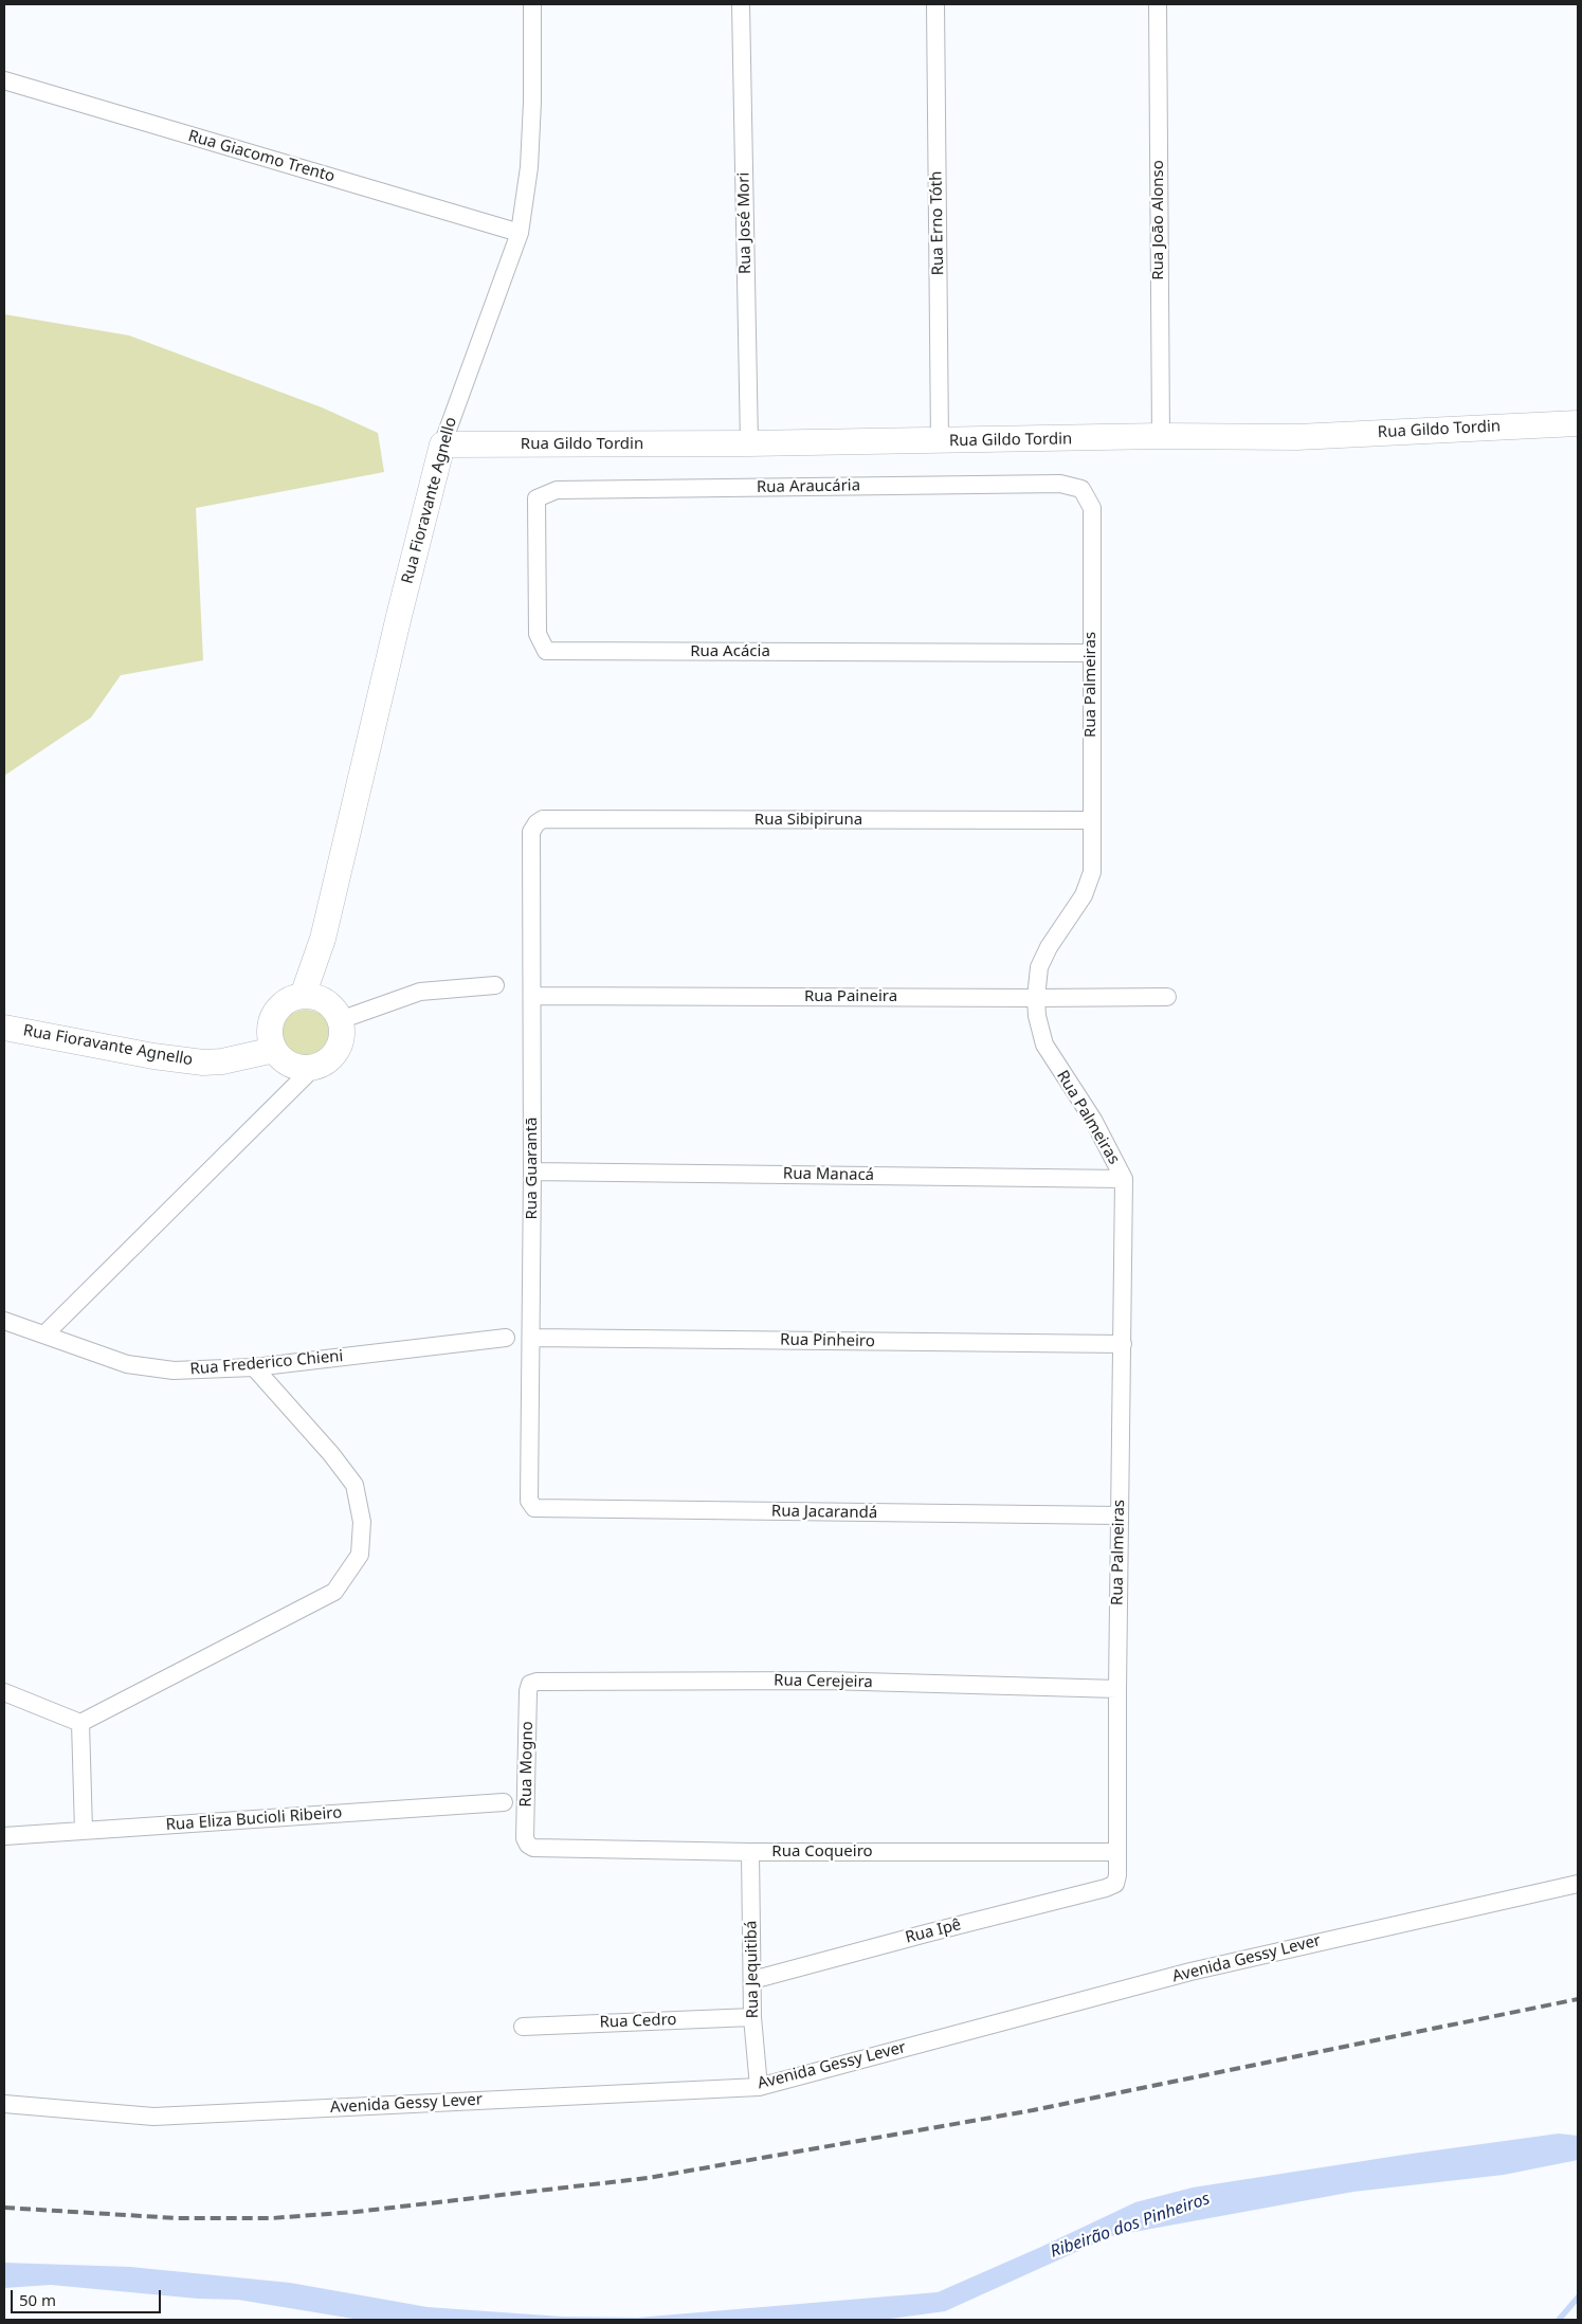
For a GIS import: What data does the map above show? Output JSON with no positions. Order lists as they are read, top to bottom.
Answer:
{
  "streets": {
    "main road": ["Rua Gildo Tordin", "Rua Fioravante Agnello"],
    "street": [
      "Rua Giacomo Trento",
      "Rua João Alonso",
      "Rua José Mori",
      "Rua Erno Tóth",
      "Rua Araucária",
      "Rua Acácia",
      "Rua Palmeiras",
      "Rua Sibipiruna",
      "Rua Paineira",
      "Rua Guarantã",
      "Rua Manacá",
      "Rua Pinheiro",
      "Rua Frederico Chieni",
      "Rua Jacarandá",
      "Rua Cerejeira",
      "Rua Mogno",
      "Rua Eliza Bucioli Ribeiro",
      "Rua Coqueiro",
      "Rua Ipê",
      "Avenida Gessy Lever",
      "Rua Jequitibá",
      "Rua Cedro"
    ]
  },
  "crossings": [
    ["Rua Giacomo Trento", "Rua Fioravante Agnello"],
    ["Rua João Alonso", "Rua Gildo Tordin"],
    ["Rua José Mori", "Rua Gildo Tordin"],
    ["Rua Erno Tóth", "Rua Gildo Tordin"],
    ["Rua Gildo Tordin", "Rua Fioravante Agnello"],
    ["Rua Araucária", "Rua Acácia"],
    ["Rua Araucária", "Rua Palmeiras"],
    ["Rua Acácia", "Rua Palmeiras"],
    ["Rua Palmeiras", "Rua Sibipiruna"],
    ["Rua Palmeiras", "Rua Paineira"],
    ["Rua Palmeiras", "Rua Manacá"],
    ["Rua Palmeiras", "Rua Pinheiro"],
    ["Rua Palmeiras", "Rua Jacarandá"],
    ["Rua Palmeiras", "Rua Cerejeira"],
    ["Rua Palmeiras", "Rua Coqueiro"],
    ["Rua Palmeiras", "Rua Ipê"],
    ["Rua Sibipiruna", "Rua Guarantã"],
    ["Rua Paineira", "Rua Guarantã"],
    ["Rua Guarantã", "Rua Manacá"],
    ["Rua Guarantã", "Rua Pinheiro"],
    ["Rua Guarantã", "Rua Jacarandá"],
    ["Rua Cerejeira", "Rua Mogno"],
    ["Rua Mogno", "Rua Coqueiro"],
    ["Rua Coqueiro", "Rua Jequitibá"],
    ["Rua Ipê", "Rua Jequitibá"],
    ["Avenida Gessy Lever", "Rua Jequitibá"],
    ["Rua Jequitibá", "Rua Cedro"]
  ],
  "water": ["Ribeirão dos Pinheiros"],
  "scale_bar": "50 m"
}
